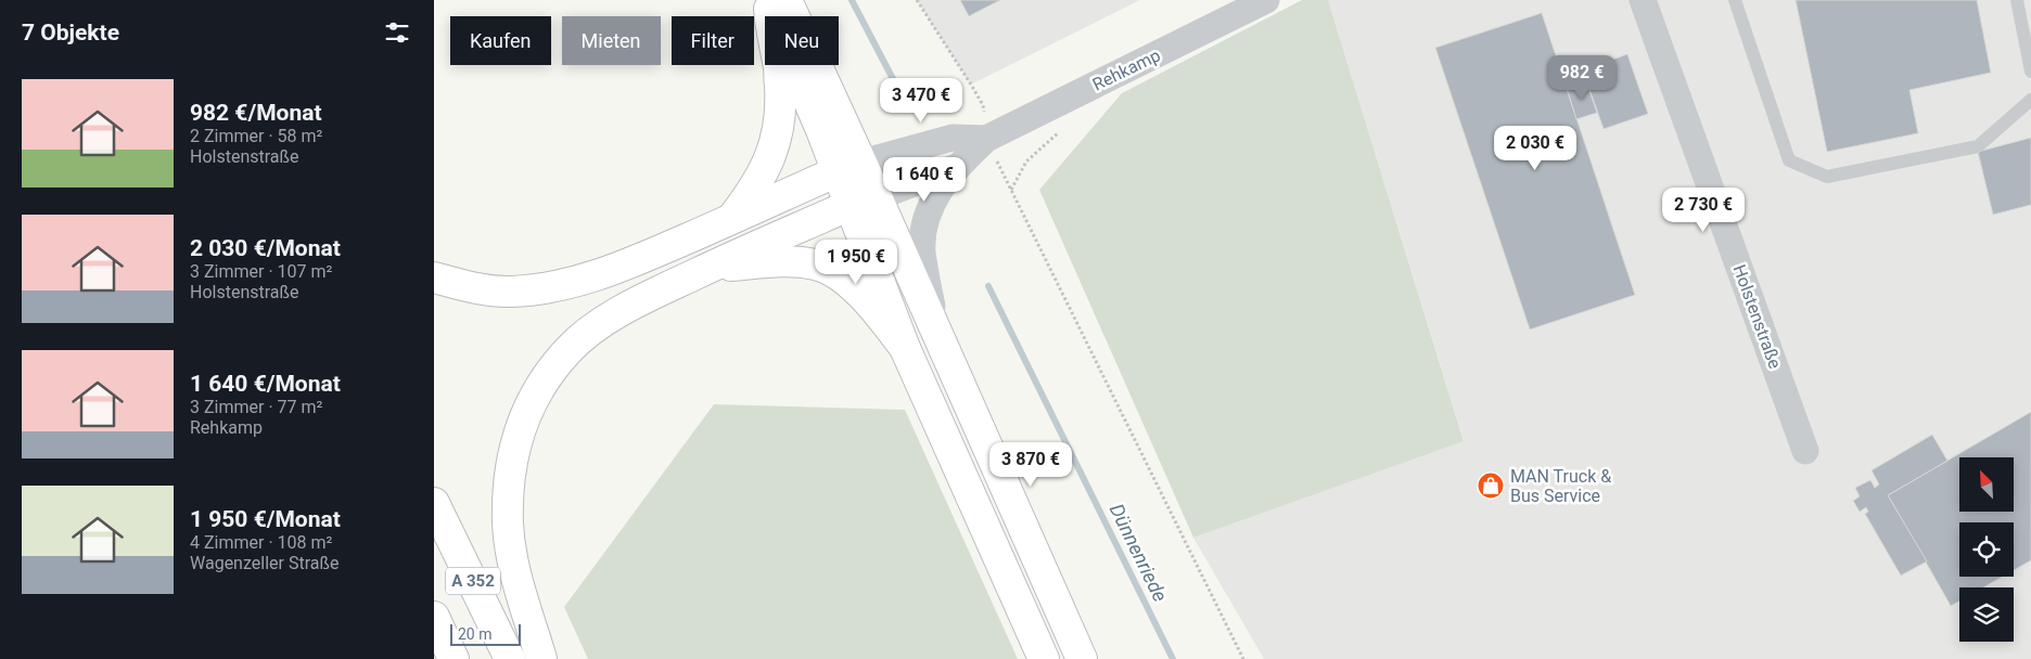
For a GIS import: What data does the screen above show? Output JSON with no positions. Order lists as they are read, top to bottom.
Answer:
{
  "streets": {
    "main road": ["A 352"],
    "street": ["Rehkamp", "Holstenstraße"]
  },
  "water": ["Dünnenriede"],
  "places": {
    "shop": ["MAN Truck & Bus Service"]
  },
  "scale_bar": "20 m",
  "north": "top left",
  "page": {
    "heading": "7 Objekte",
    "chip": [
      "Kaufen",
      "Mieten",
      "Filter",
      "Neu"
    ],
    "price": [
      "982 €",
      "3 470 €",
      "2 030 €",
      "1 640 €",
      "2 730 €",
      "1 950 €",
      "3 870 €"
    ],
    "list": [
      {
        "name": "982 €/Monat",
        "note": "2 Zimmer · 58 m² · Holstenstraße"
      },
      {
        "name": "2 030 €/Monat",
        "note": "3 Zimmer · 107 m² · Holstenstraße"
      },
      {
        "name": "1 640 €/Monat",
        "note": "3 Zimmer · 77 m² · Rehkamp"
      },
      {
        "name": "1 950 €/Monat",
        "note": "4 Zimmer · 108 m² · Wagenzeller Straße"
      }
    ],
    "scale": "20 m"
  }
}
